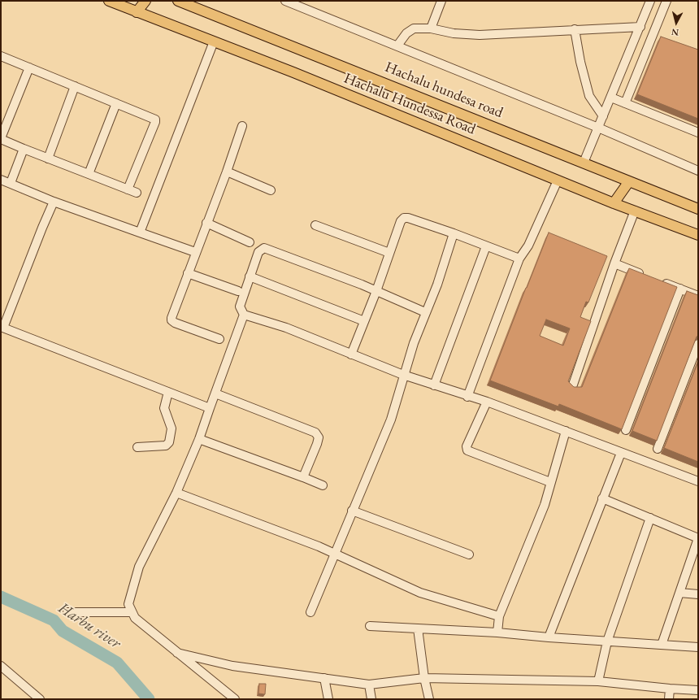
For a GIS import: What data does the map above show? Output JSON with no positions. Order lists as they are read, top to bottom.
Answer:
{
  "streets": {
    "main road": ["Hachalu hundesa road", "Hachalu Hundessa Road"]
  },
  "water": ["Harbu river"],
  "north": "bottom"
}
